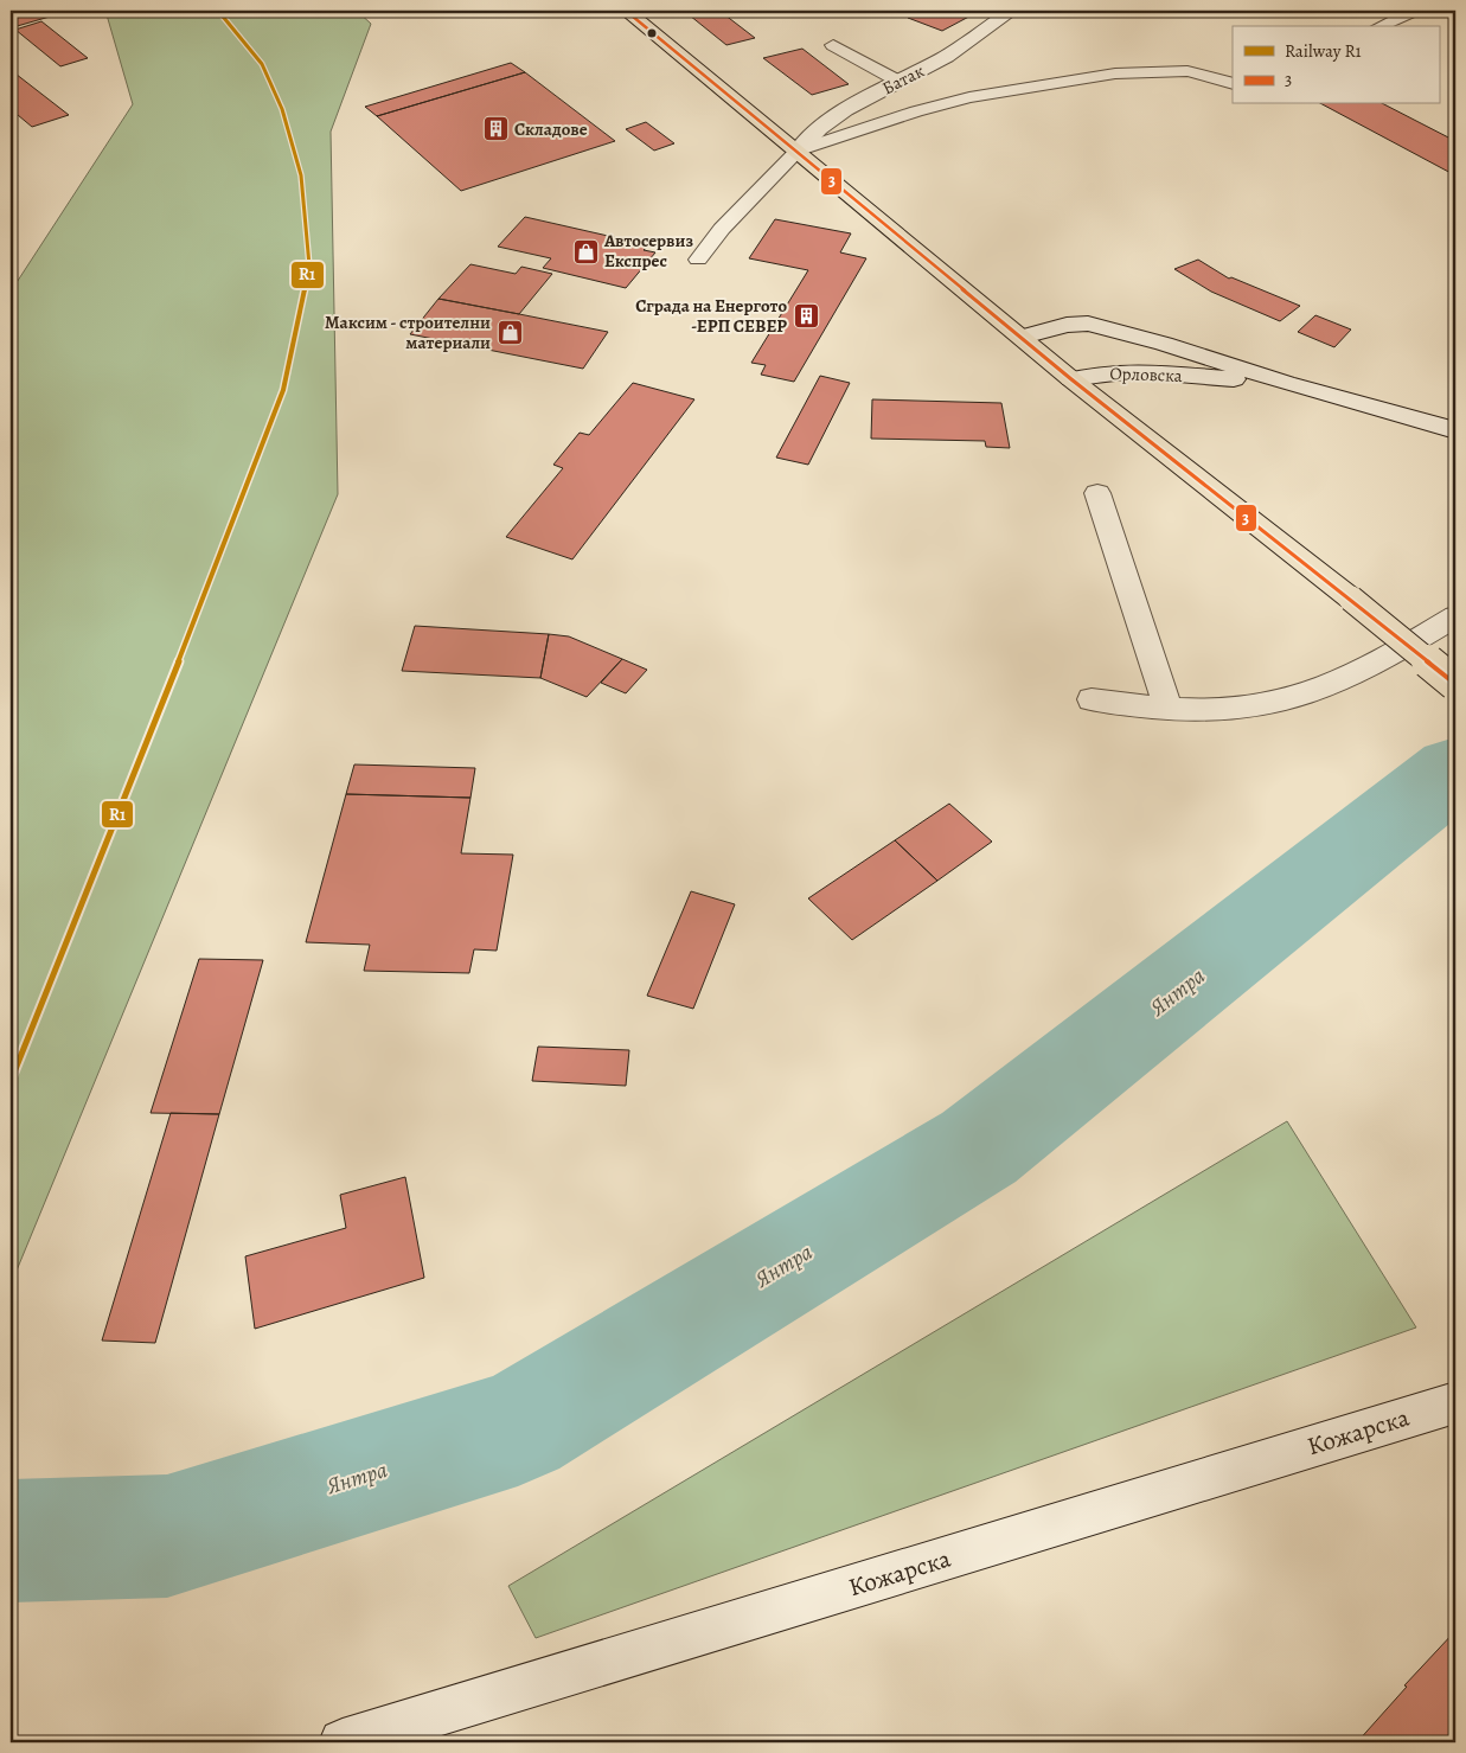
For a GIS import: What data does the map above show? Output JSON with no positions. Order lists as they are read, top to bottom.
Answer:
{
  "streets": {
    "street": ["Батак", "Орловска", "Кожарска"]
  },
  "water": ["Янтра"],
  "places": {
    "building": ["Складове", "Сграда на Енергото -ЕРП СЕВЕР"],
    "shop": ["Автосервиз Експрес", "Максим - строителни материали"]
  },
  "lines": ["rail line R1", "transit line 3"],
  "legend": ["Railway R1", "3"]
}
